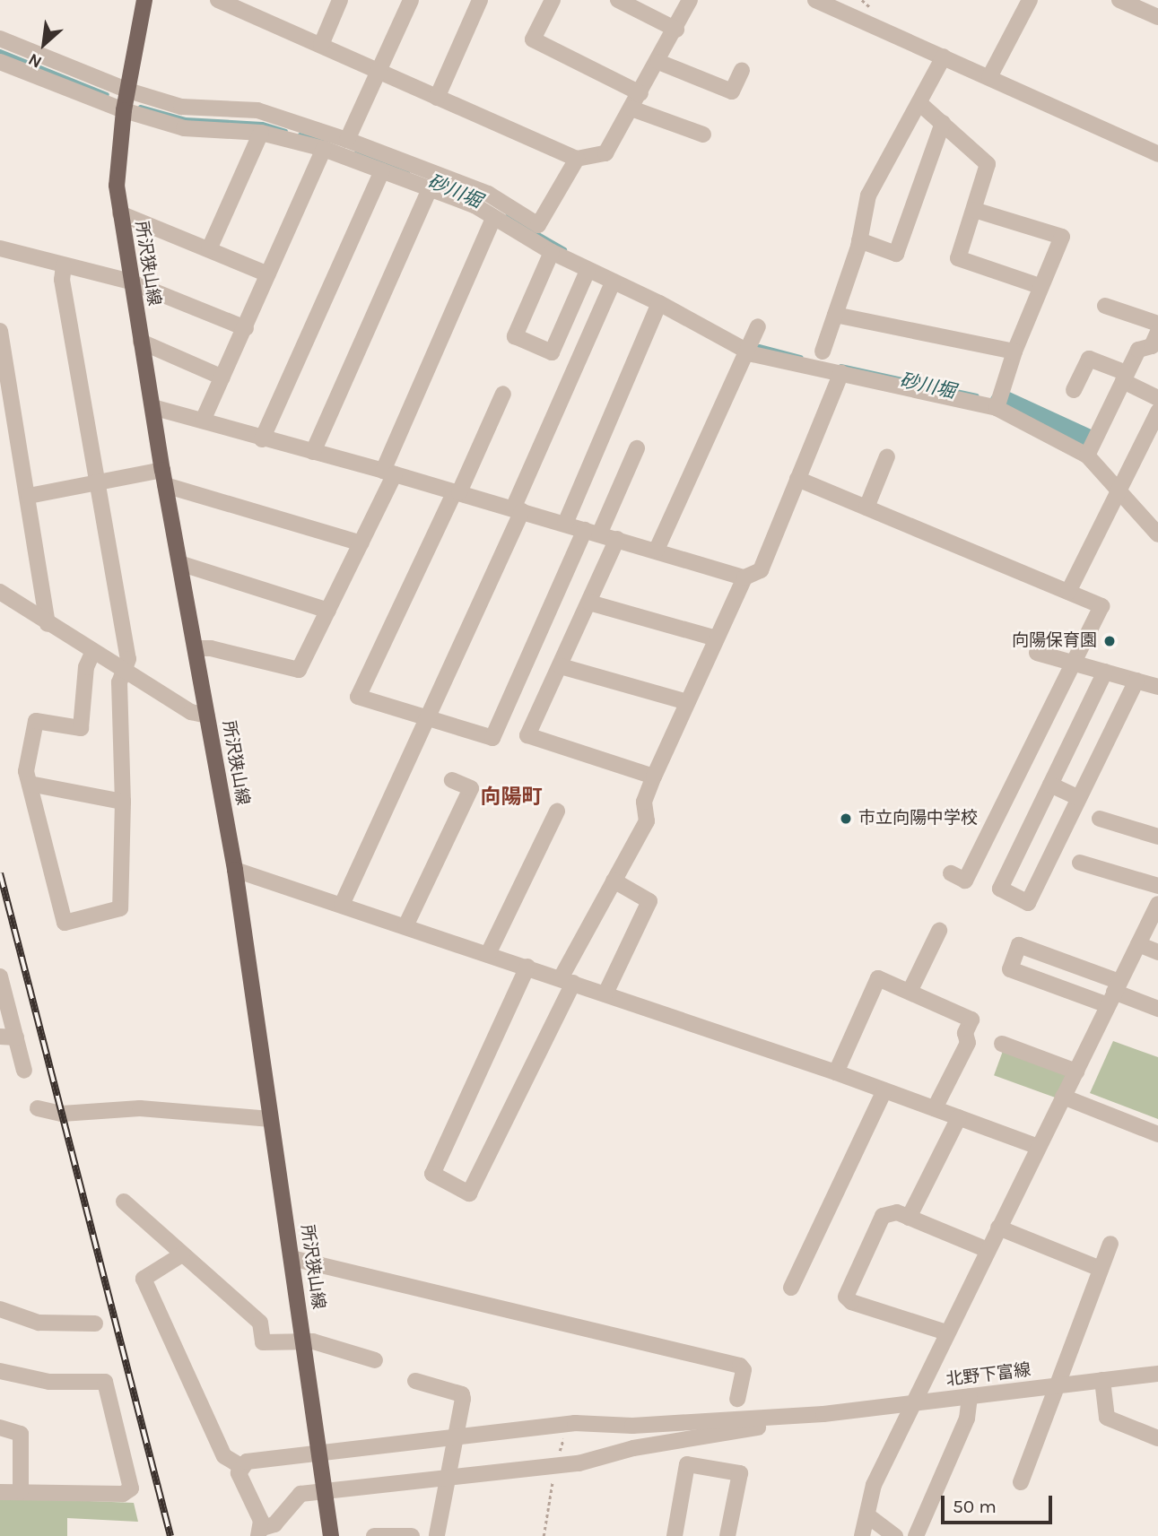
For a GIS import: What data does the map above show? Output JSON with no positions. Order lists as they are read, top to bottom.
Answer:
{
  "streets": {
    "main road": ["所沢狭山線"],
    "street": ["北野下富線"]
  },
  "districts": ["向陽町"],
  "water": ["砂川堀"],
  "places": ["向陽保育園", "市立向陽中学校"],
  "scale_bar": "50 m",
  "north": "bottom left"
}
